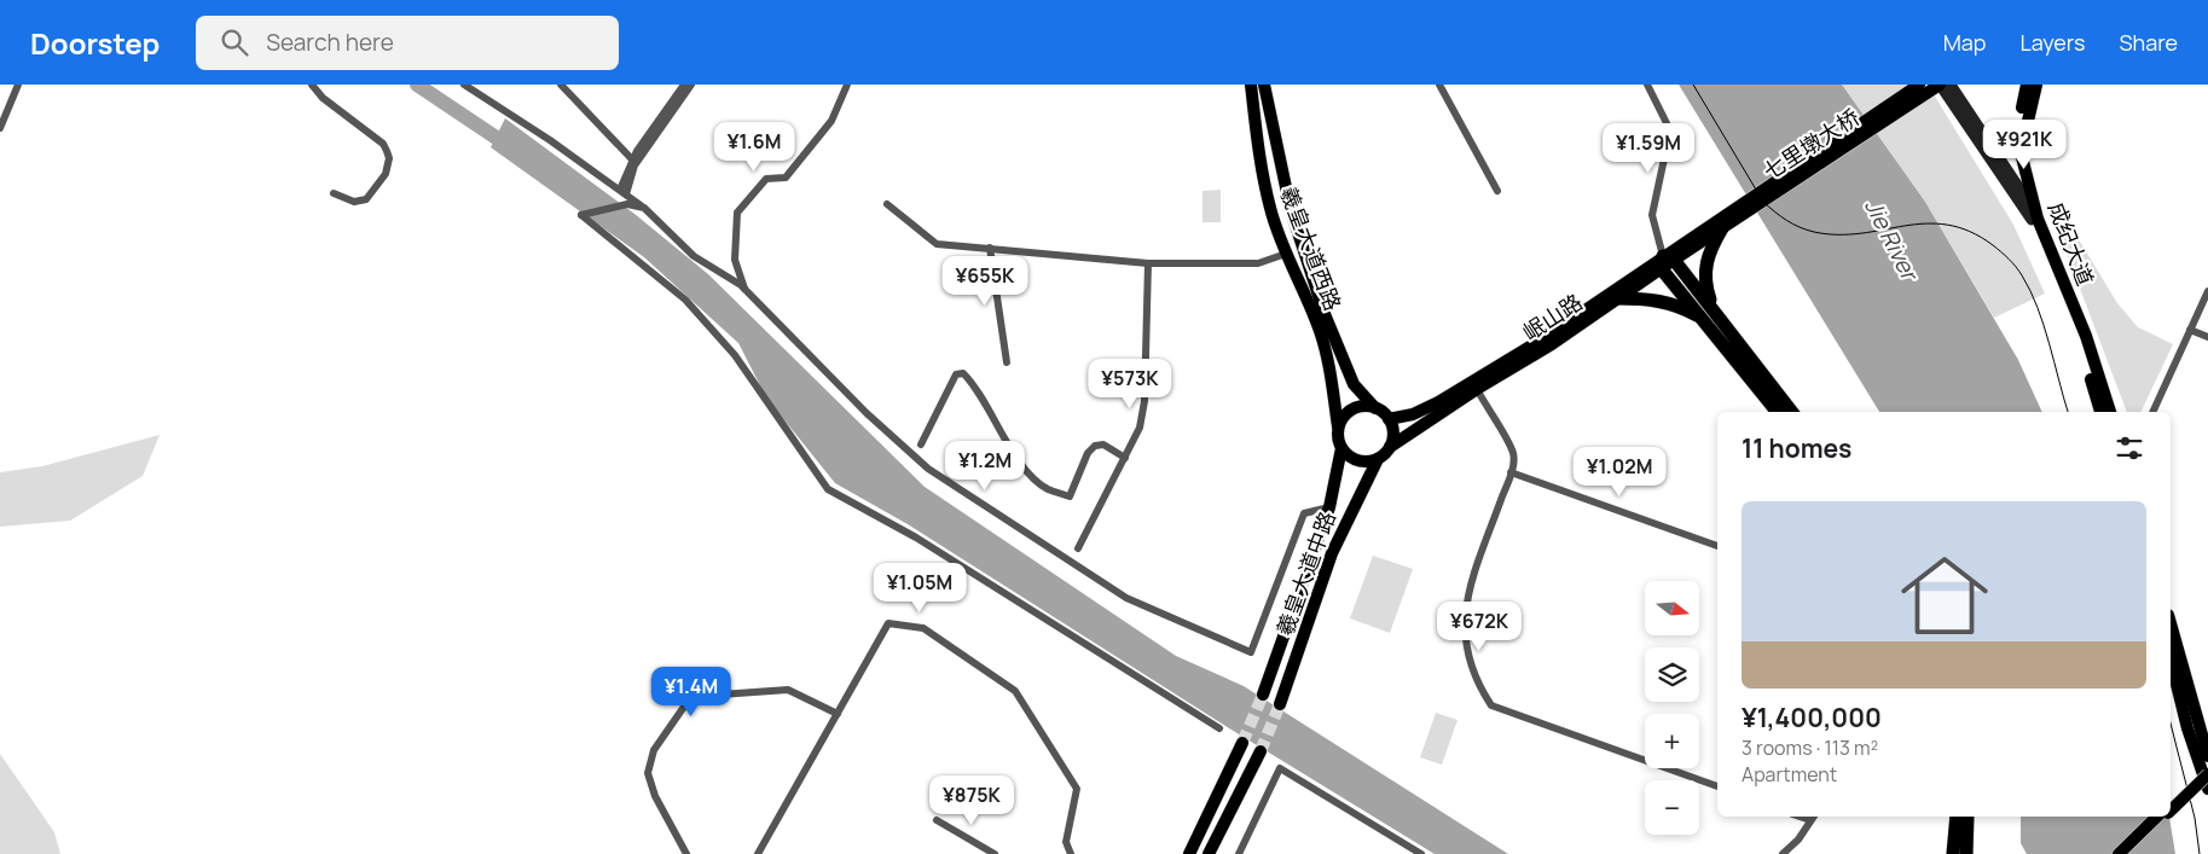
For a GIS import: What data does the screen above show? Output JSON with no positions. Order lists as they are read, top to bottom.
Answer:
{
  "streets": {
    "main road": [
      "七里墩大桥",
      "成纪大道",
      "羲皇大道西路",
      "岷山路",
      "羲皇大道中路"
    ]
  },
  "crossings": [
    ["七里墩大桥", "岷山路"],
    ["羲皇大道西路", "岷山路"],
    ["羲皇大道西路", "羲皇大道中路"],
    ["岷山路", "羲皇大道中路"]
  ],
  "water": ["Jie River"],
  "north": "right",
  "page": {
    "header": "Doorstep",
    "search": "Search here",
    "nav": ["Map", "Layers", "Share"],
    "price": [
      "¥921K",
      "¥1.6M",
      "¥1.59M",
      "¥655K",
      "¥573K",
      "¥1.2M",
      "¥1.02M",
      "¥1.05M",
      "¥672K",
      "¥1.4M",
      "¥875K"
    ],
    "heading": "11 homes",
    "list": [
      {
        "name": "¥1,400,000",
        "note": "3 rooms · 113 m² · Apartment"
      }
    ],
    "map_buttons": ["+", "−"]
  }
}
